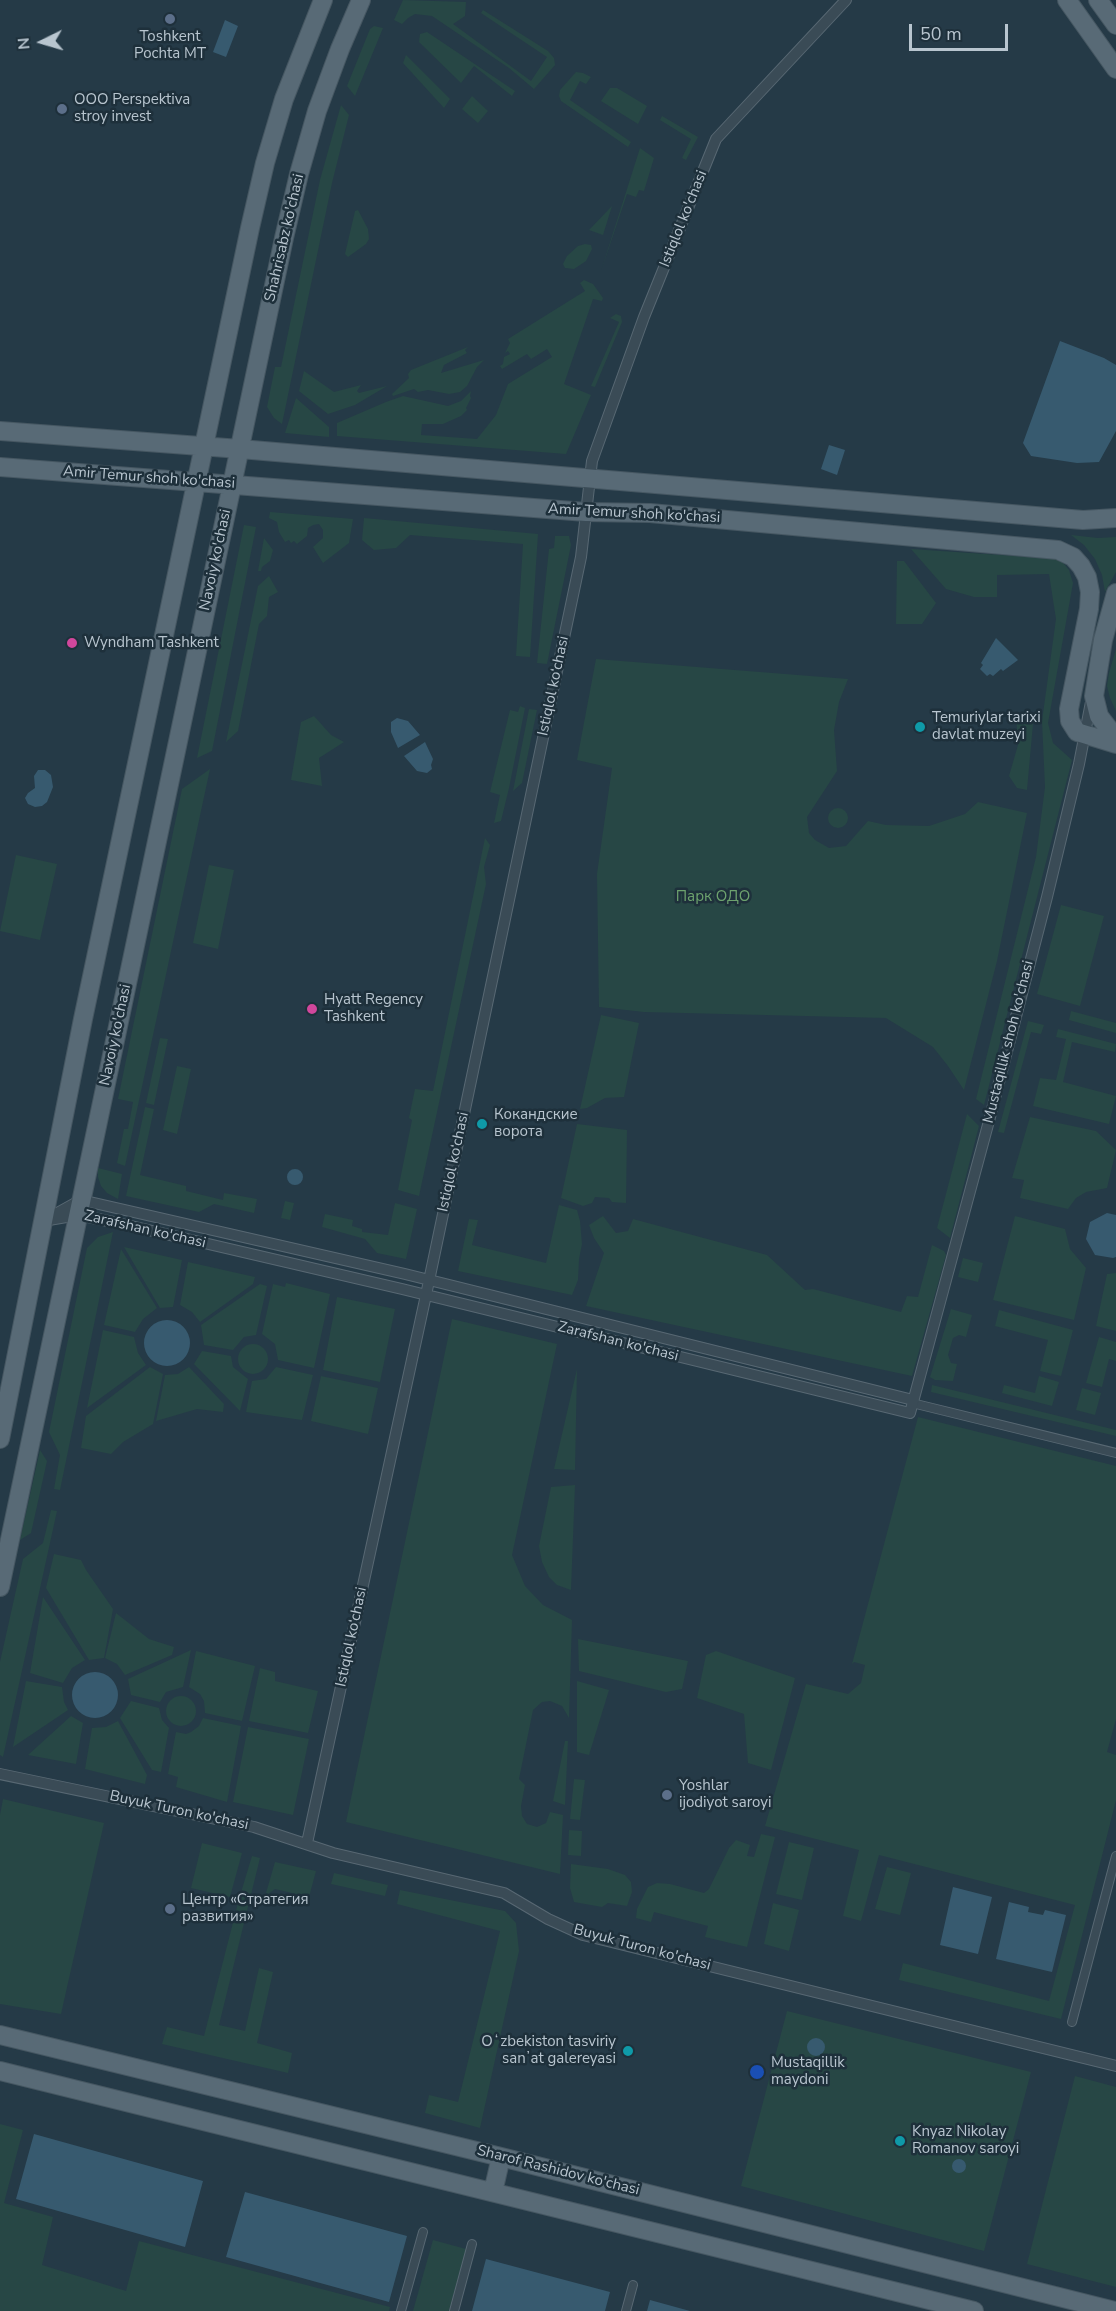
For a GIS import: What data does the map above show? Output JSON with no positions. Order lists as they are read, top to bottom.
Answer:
{
  "streets": {
    "main road": [
      "Shahrisabz ko'chasi",
      "Amir Temur shoh ko'chasi",
      "Navoiy ko'chasi",
      "Sharof Rashidov ko'chasi"
    ],
    "street": [
      "Istiqlol ko'chasi",
      "Istiqlol ko‘chasi",
      "Mustaqillik shoh ko'chasi",
      "Zarafshan ko'chasi",
      "Buyuk Turon ko'chasi"
    ]
  },
  "crossings": [
    ["Istiqlol ko'chasi", "Amir Temur shoh ko'chasi"],
    ["Istiqlol ko'chasi", "Istiqlol ko‘chasi"],
    ["Shahrisabz ko'chasi", "Amir Temur shoh ko'chasi"],
    ["Shahrisabz ko'chasi", "Navoiy ko'chasi"],
    ["Amir Temur shoh ko'chasi", "Navoiy ko'chasi"],
    ["Amir Temur shoh ko'chasi", "Istiqlol ko‘chasi"],
    ["Amir Temur shoh ko'chasi", "Mustaqillik shoh ko'chasi"],
    ["Navoiy ko'chasi", "Zarafshan ko'chasi"],
    ["Istiqlol ko‘chasi", "Zarafshan ko'chasi"],
    ["Istiqlol ko‘chasi", "Buyuk Turon ko'chasi"],
    ["Mustaqillik shoh ko'chasi", "Zarafshan ko'chasi"]
  ],
  "parks": ["Парк ОДО"],
  "places": [
    "Toshkent Pochta MT",
    "ООО Perspektiva stroy invest",
    "Wyndham Tashkent",
    "Temuriylar tarixi davlat muzeyi",
    "Hyatt Regency Tashkent",
    "Кокандские ворота",
    "Yoshlar ijodiyot saroyi",
    "Центр «Стратегия развития»",
    "Oʻzbekiston tasviriy sanʼat galereyasi",
    "Mustaqillik maydoni",
    "Knyaz Nikolay Romanov saroyi"
  ],
  "scale_bar": "50 m",
  "north": "left"
}
